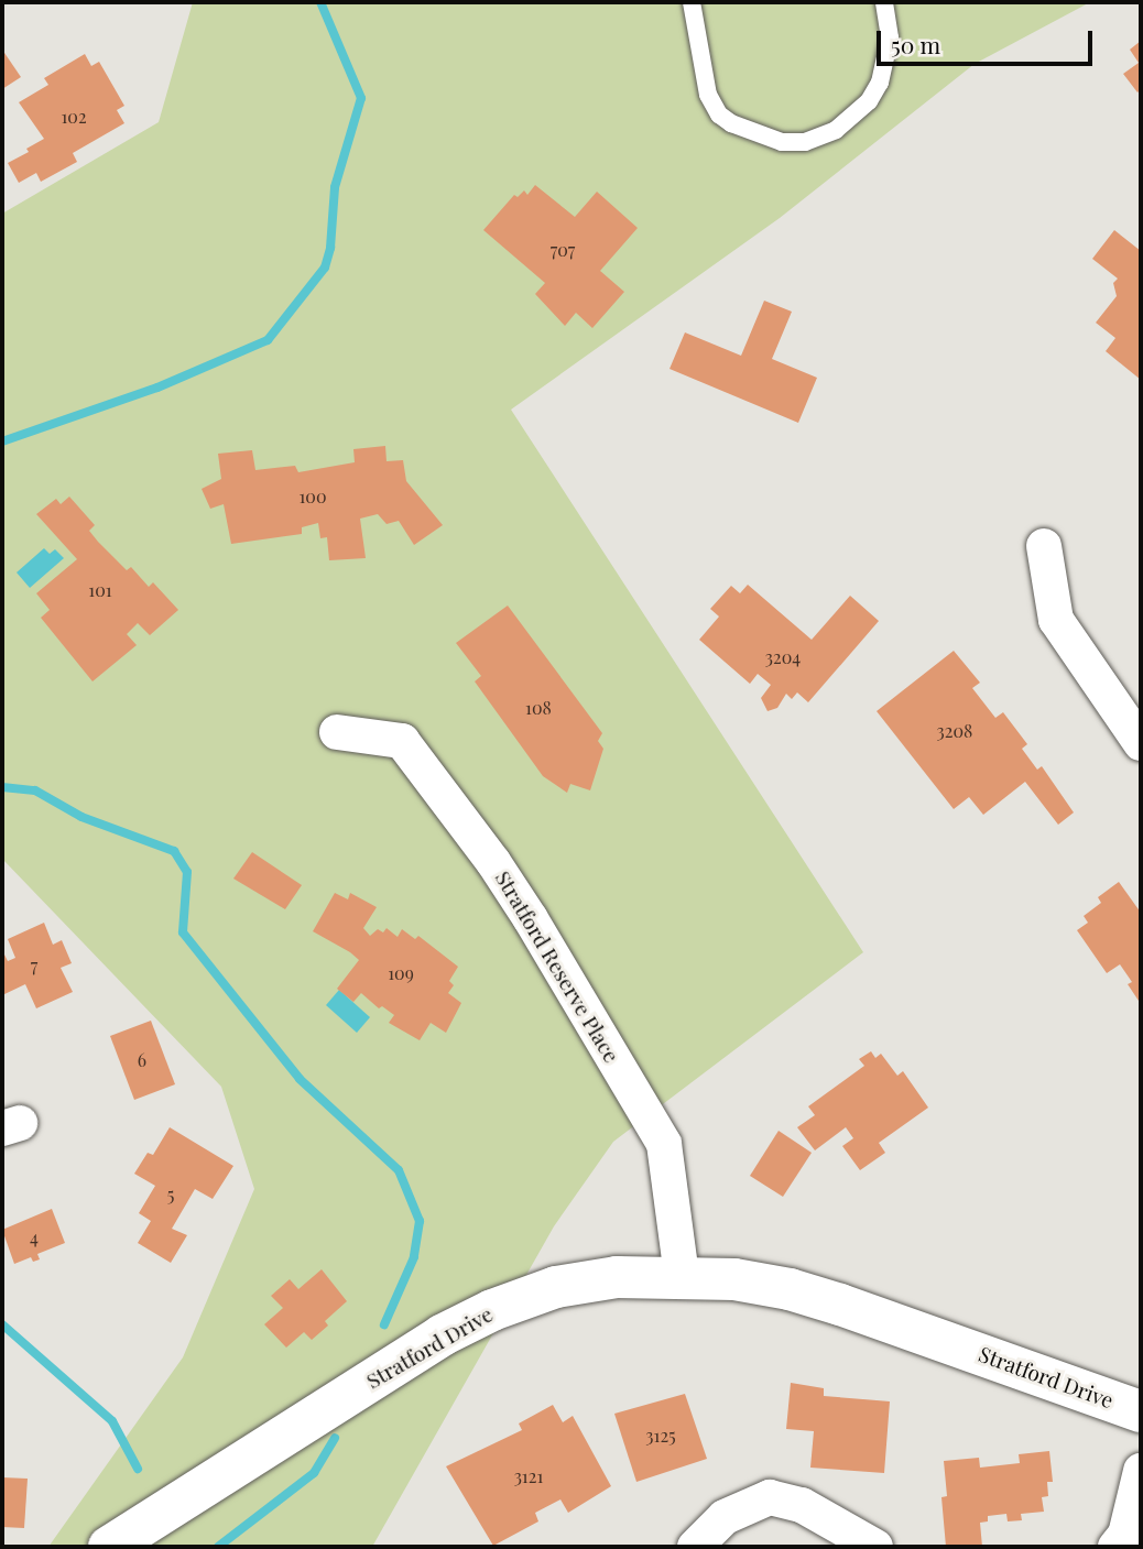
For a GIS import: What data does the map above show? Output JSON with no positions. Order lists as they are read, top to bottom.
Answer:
{
  "streets": {
    "street": ["Stratford Reserve Place", "Stratford Drive"]
  },
  "crossings": [
    ["Stratford Reserve Place", "Stratford Drive"]
  ],
  "house_numbers": [
    "102",
    "707",
    "100",
    "101",
    "3204",
    "108",
    "3208",
    "7",
    "109",
    "6",
    "5",
    "4",
    "3125",
    "3121"
  ],
  "scale_bar": "50 m"
}
